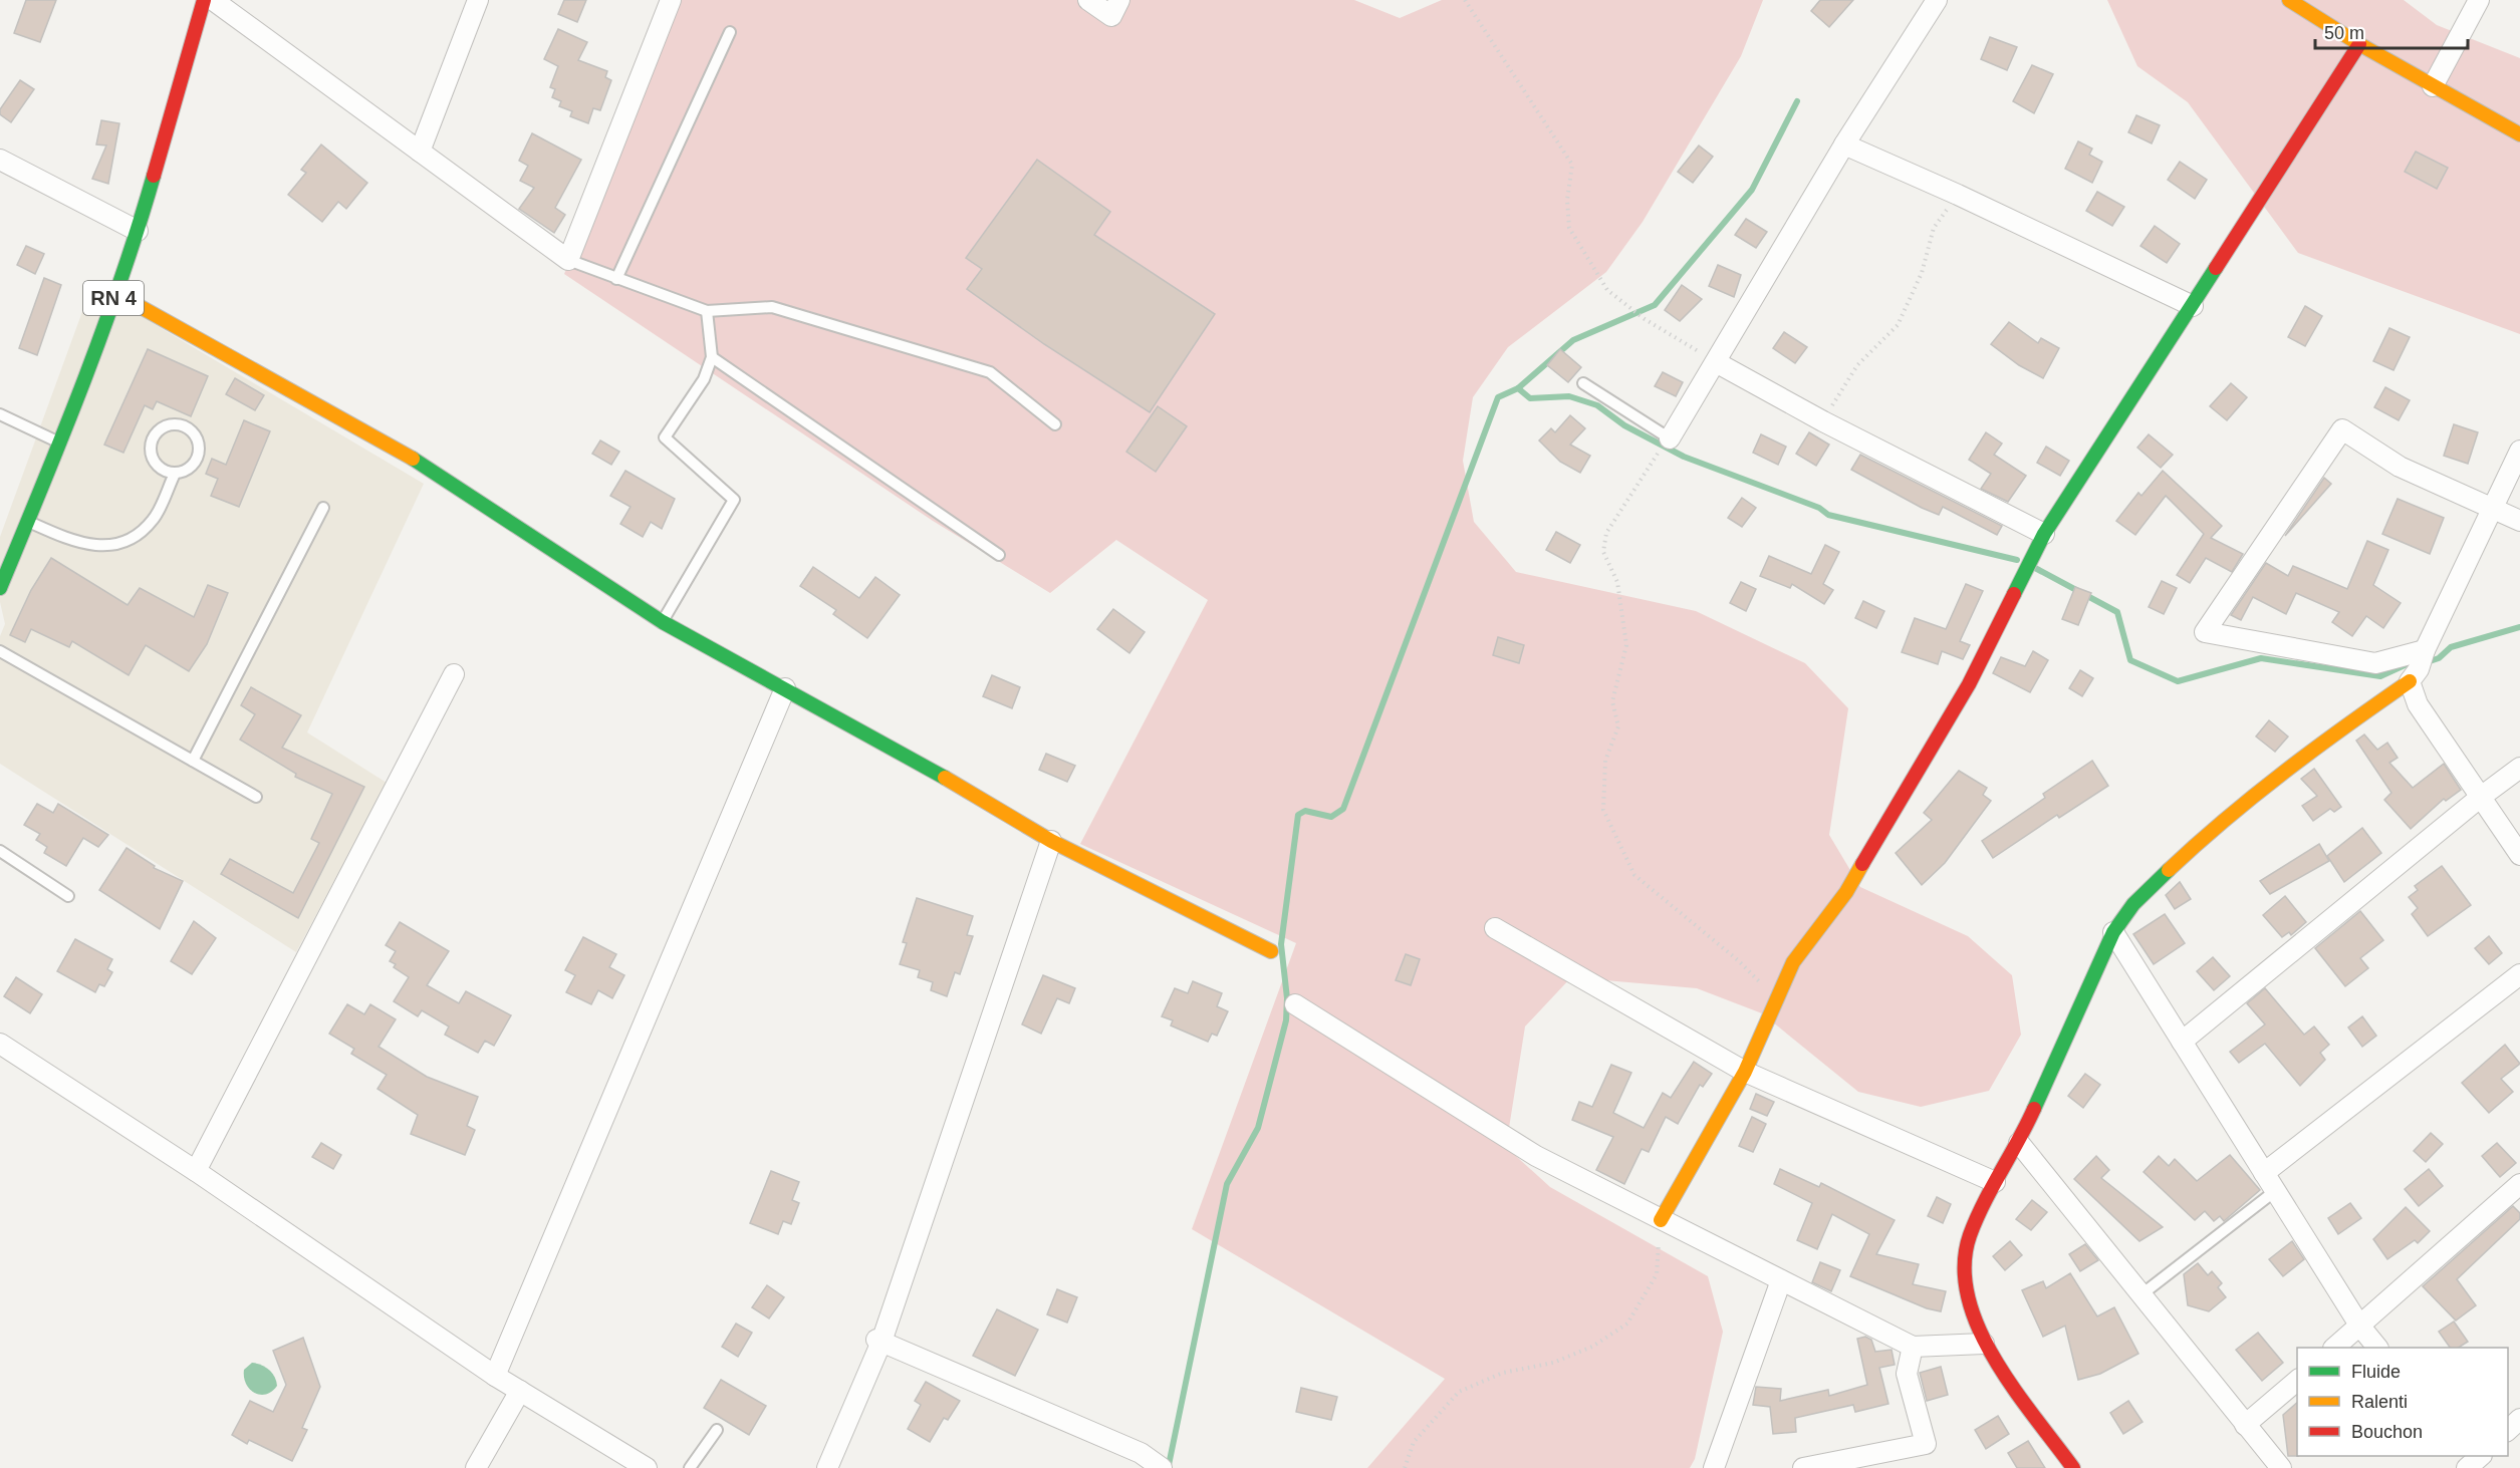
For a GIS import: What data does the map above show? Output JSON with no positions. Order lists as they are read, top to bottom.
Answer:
{
  "streets": {
    "main road": ["RN 4"]
  },
  "legend": ["Fluide", "Ralenti", "Bouchon"],
  "scale_bar": "50 m"
}
